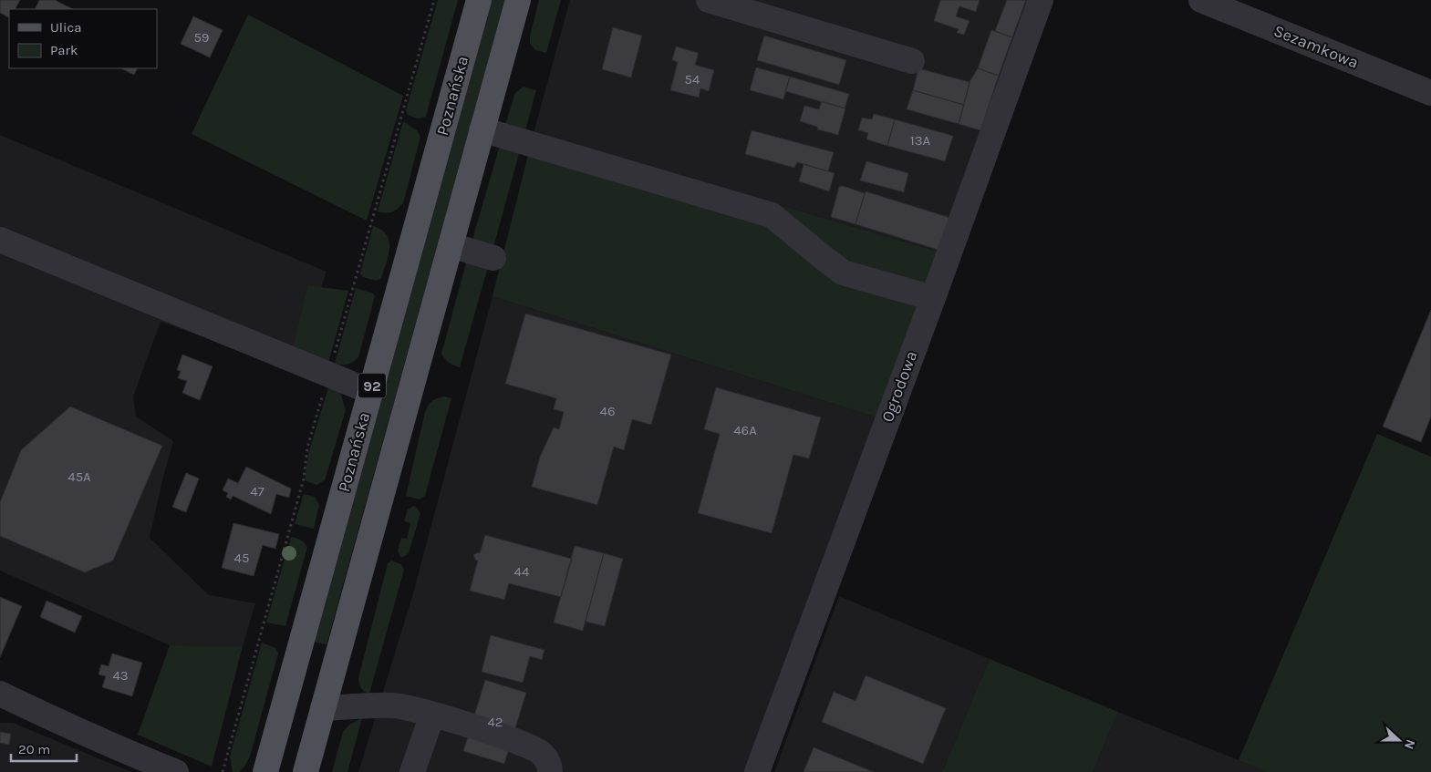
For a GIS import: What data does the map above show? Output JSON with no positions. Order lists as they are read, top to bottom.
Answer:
{
  "streets": {
    "main road": ["Poznańska", "92"],
    "street": ["Sezamkowa", "Ogrodowa"]
  },
  "house_numbers": [
    "59",
    "54",
    "13A",
    "46",
    "46A",
    "45A",
    "47",
    "45",
    "44",
    "43",
    "42"
  ],
  "legend": ["Ulica", "Park"],
  "scale_bar": "20 m",
  "north": "right"
}
